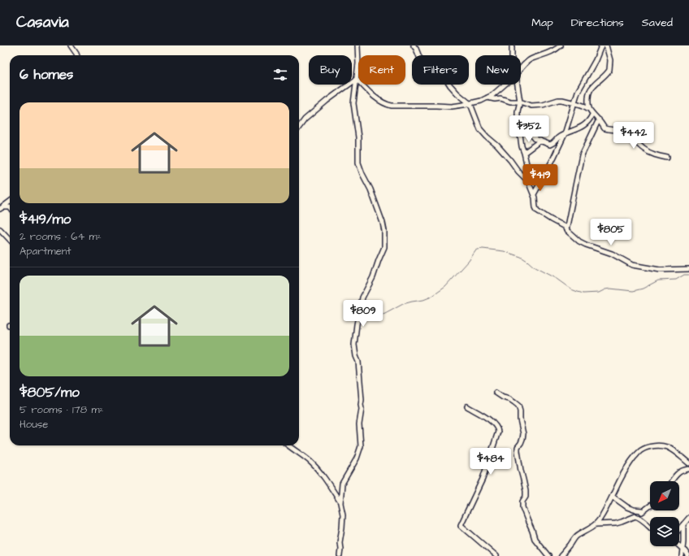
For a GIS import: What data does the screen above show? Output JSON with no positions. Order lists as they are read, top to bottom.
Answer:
{
  "north": "bottom left",
  "page": {
    "header": "Casavia",
    "nav": ["Map", "Directions", "Saved"],
    "chip": [
      "Buy",
      "Rent",
      "Filters",
      "New"
    ],
    "heading": "6 homes",
    "list": [
      {
        "name": "$419/mo",
        "note": "2 rooms · 64 m² · Apartment"
      },
      {
        "name": "$805/mo",
        "note": "5 rooms · 178 m² · House"
      }
    ],
    "price": [
      "$352",
      "$442",
      "$419",
      "$805",
      "$809",
      "$484"
    ]
  }
}
